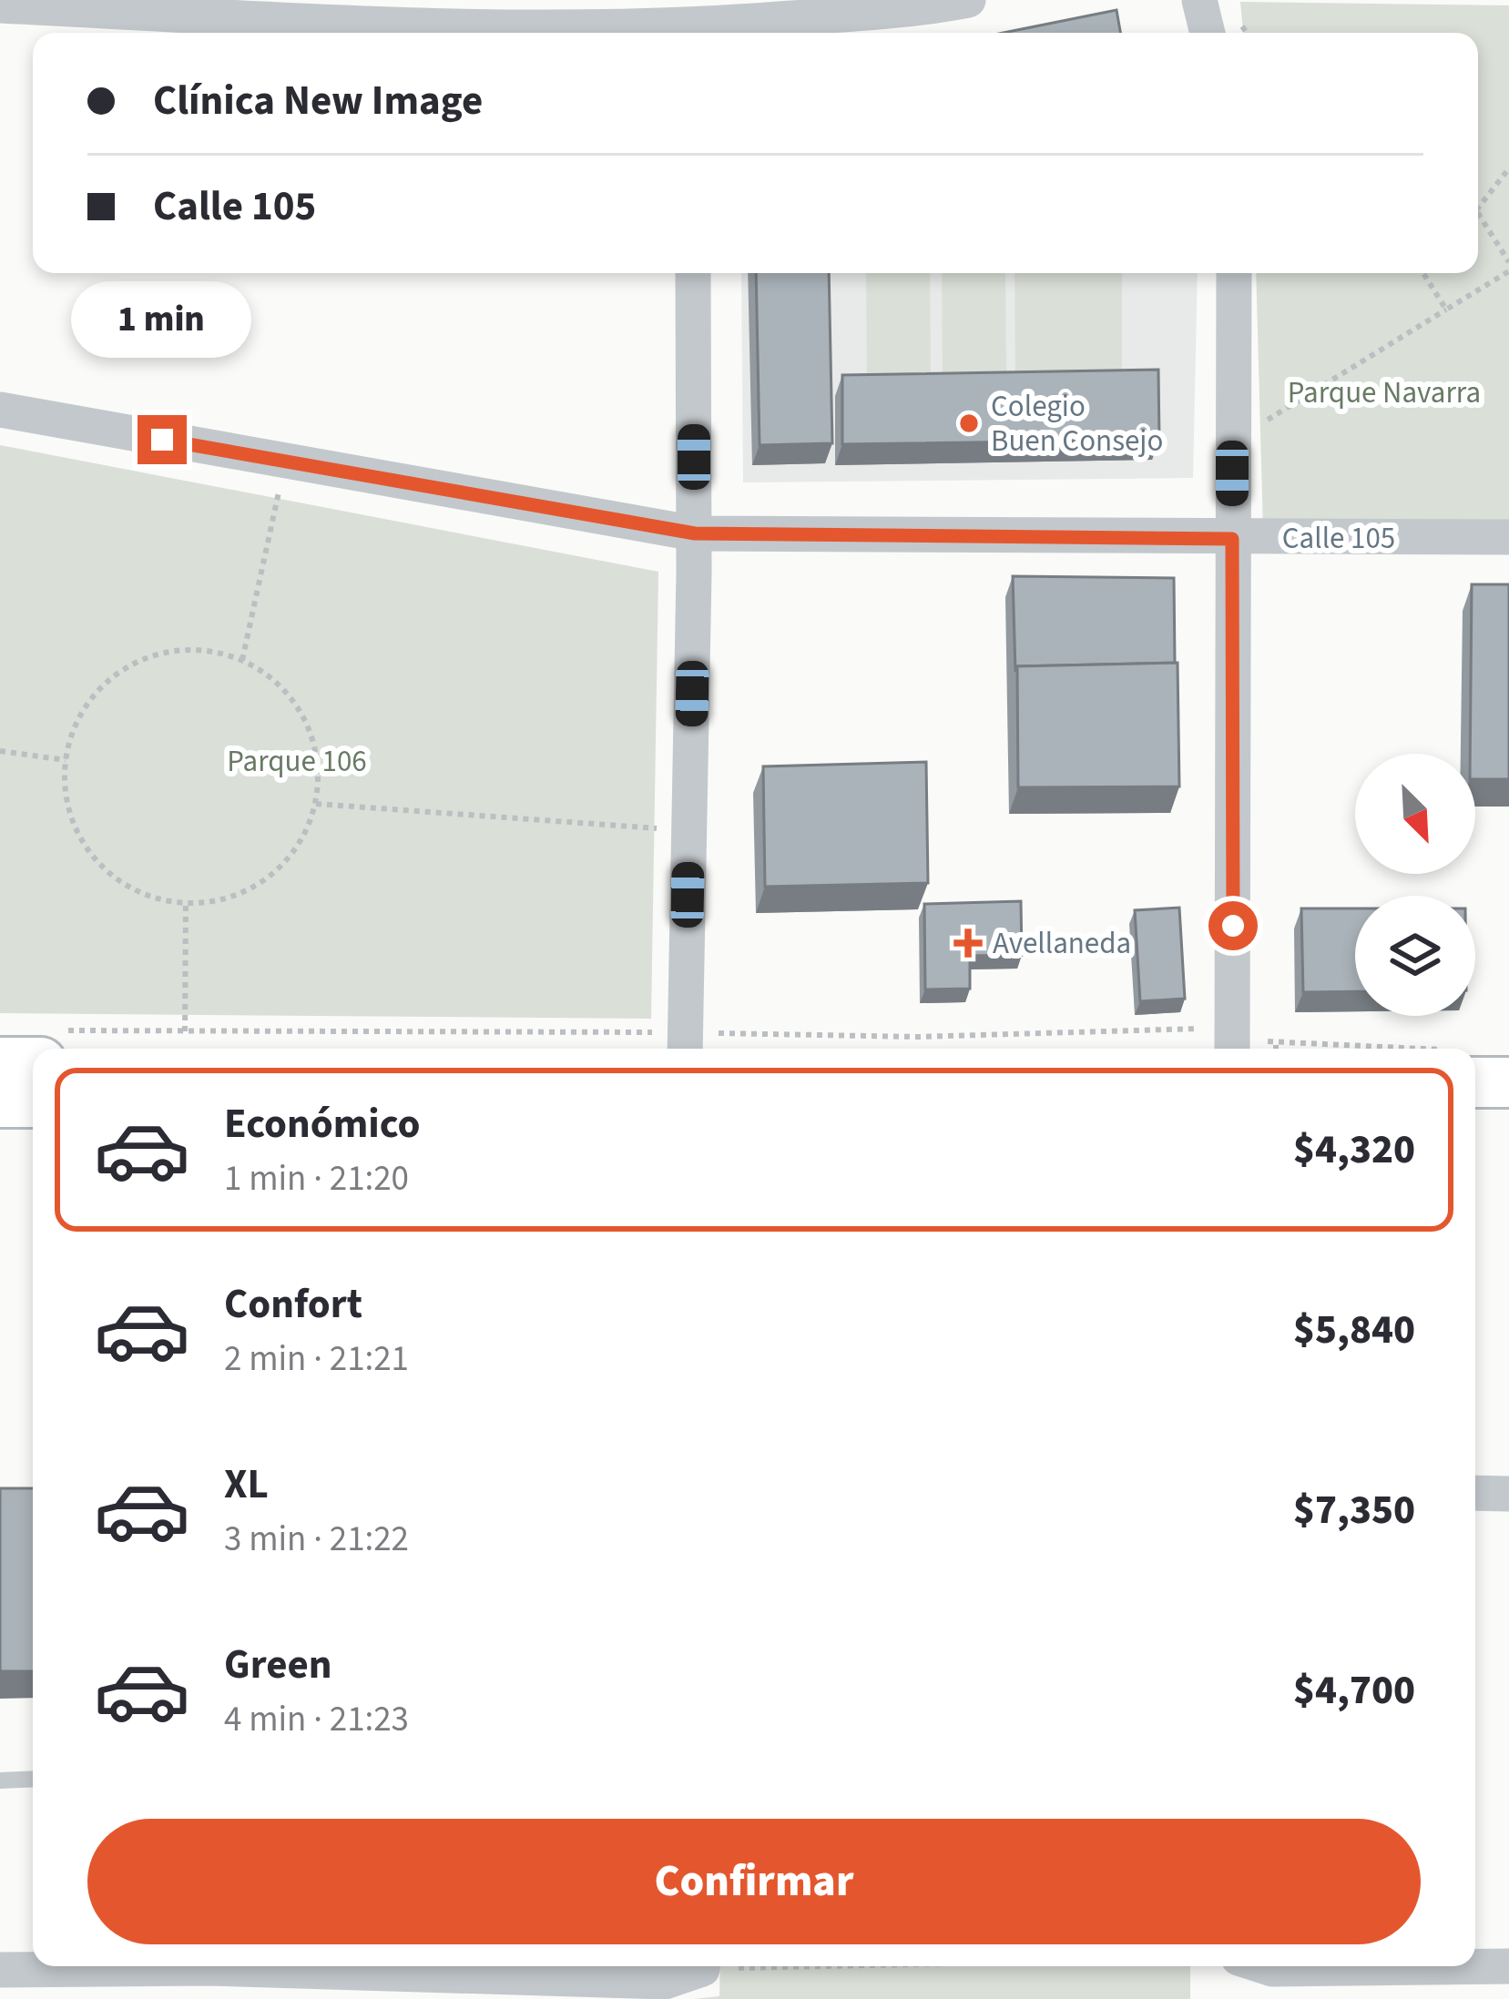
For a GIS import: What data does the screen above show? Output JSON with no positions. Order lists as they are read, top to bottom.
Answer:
{
  "streets": {
    "street": ["Calle 105"]
  },
  "parks": ["Parque Navarra", "Parque 106"],
  "places": {
    "other": ["Colegio Buen Consejo"],
    "health": ["Avellaneda"]
  },
  "north": "bottom right",
  "page": {
    "banner": ["Clínica New Image", "Calle 105"],
    "bubble": "1 min",
    "list": [
      {
        "name": "Económico",
        "note": "1 min · 21:20",
        "value": "$4,320"
      },
      {
        "name": "Confort",
        "note": "2 min · 21:21",
        "value": "$5,840"
      },
      {
        "name": "XL",
        "note": "3 min · 21:22",
        "value": "$7,350"
      },
      {
        "name": "Green",
        "note": "4 min · 21:23",
        "value": "$4,700"
      }
    ],
    "buttons": "Confirmar"
  }
}
